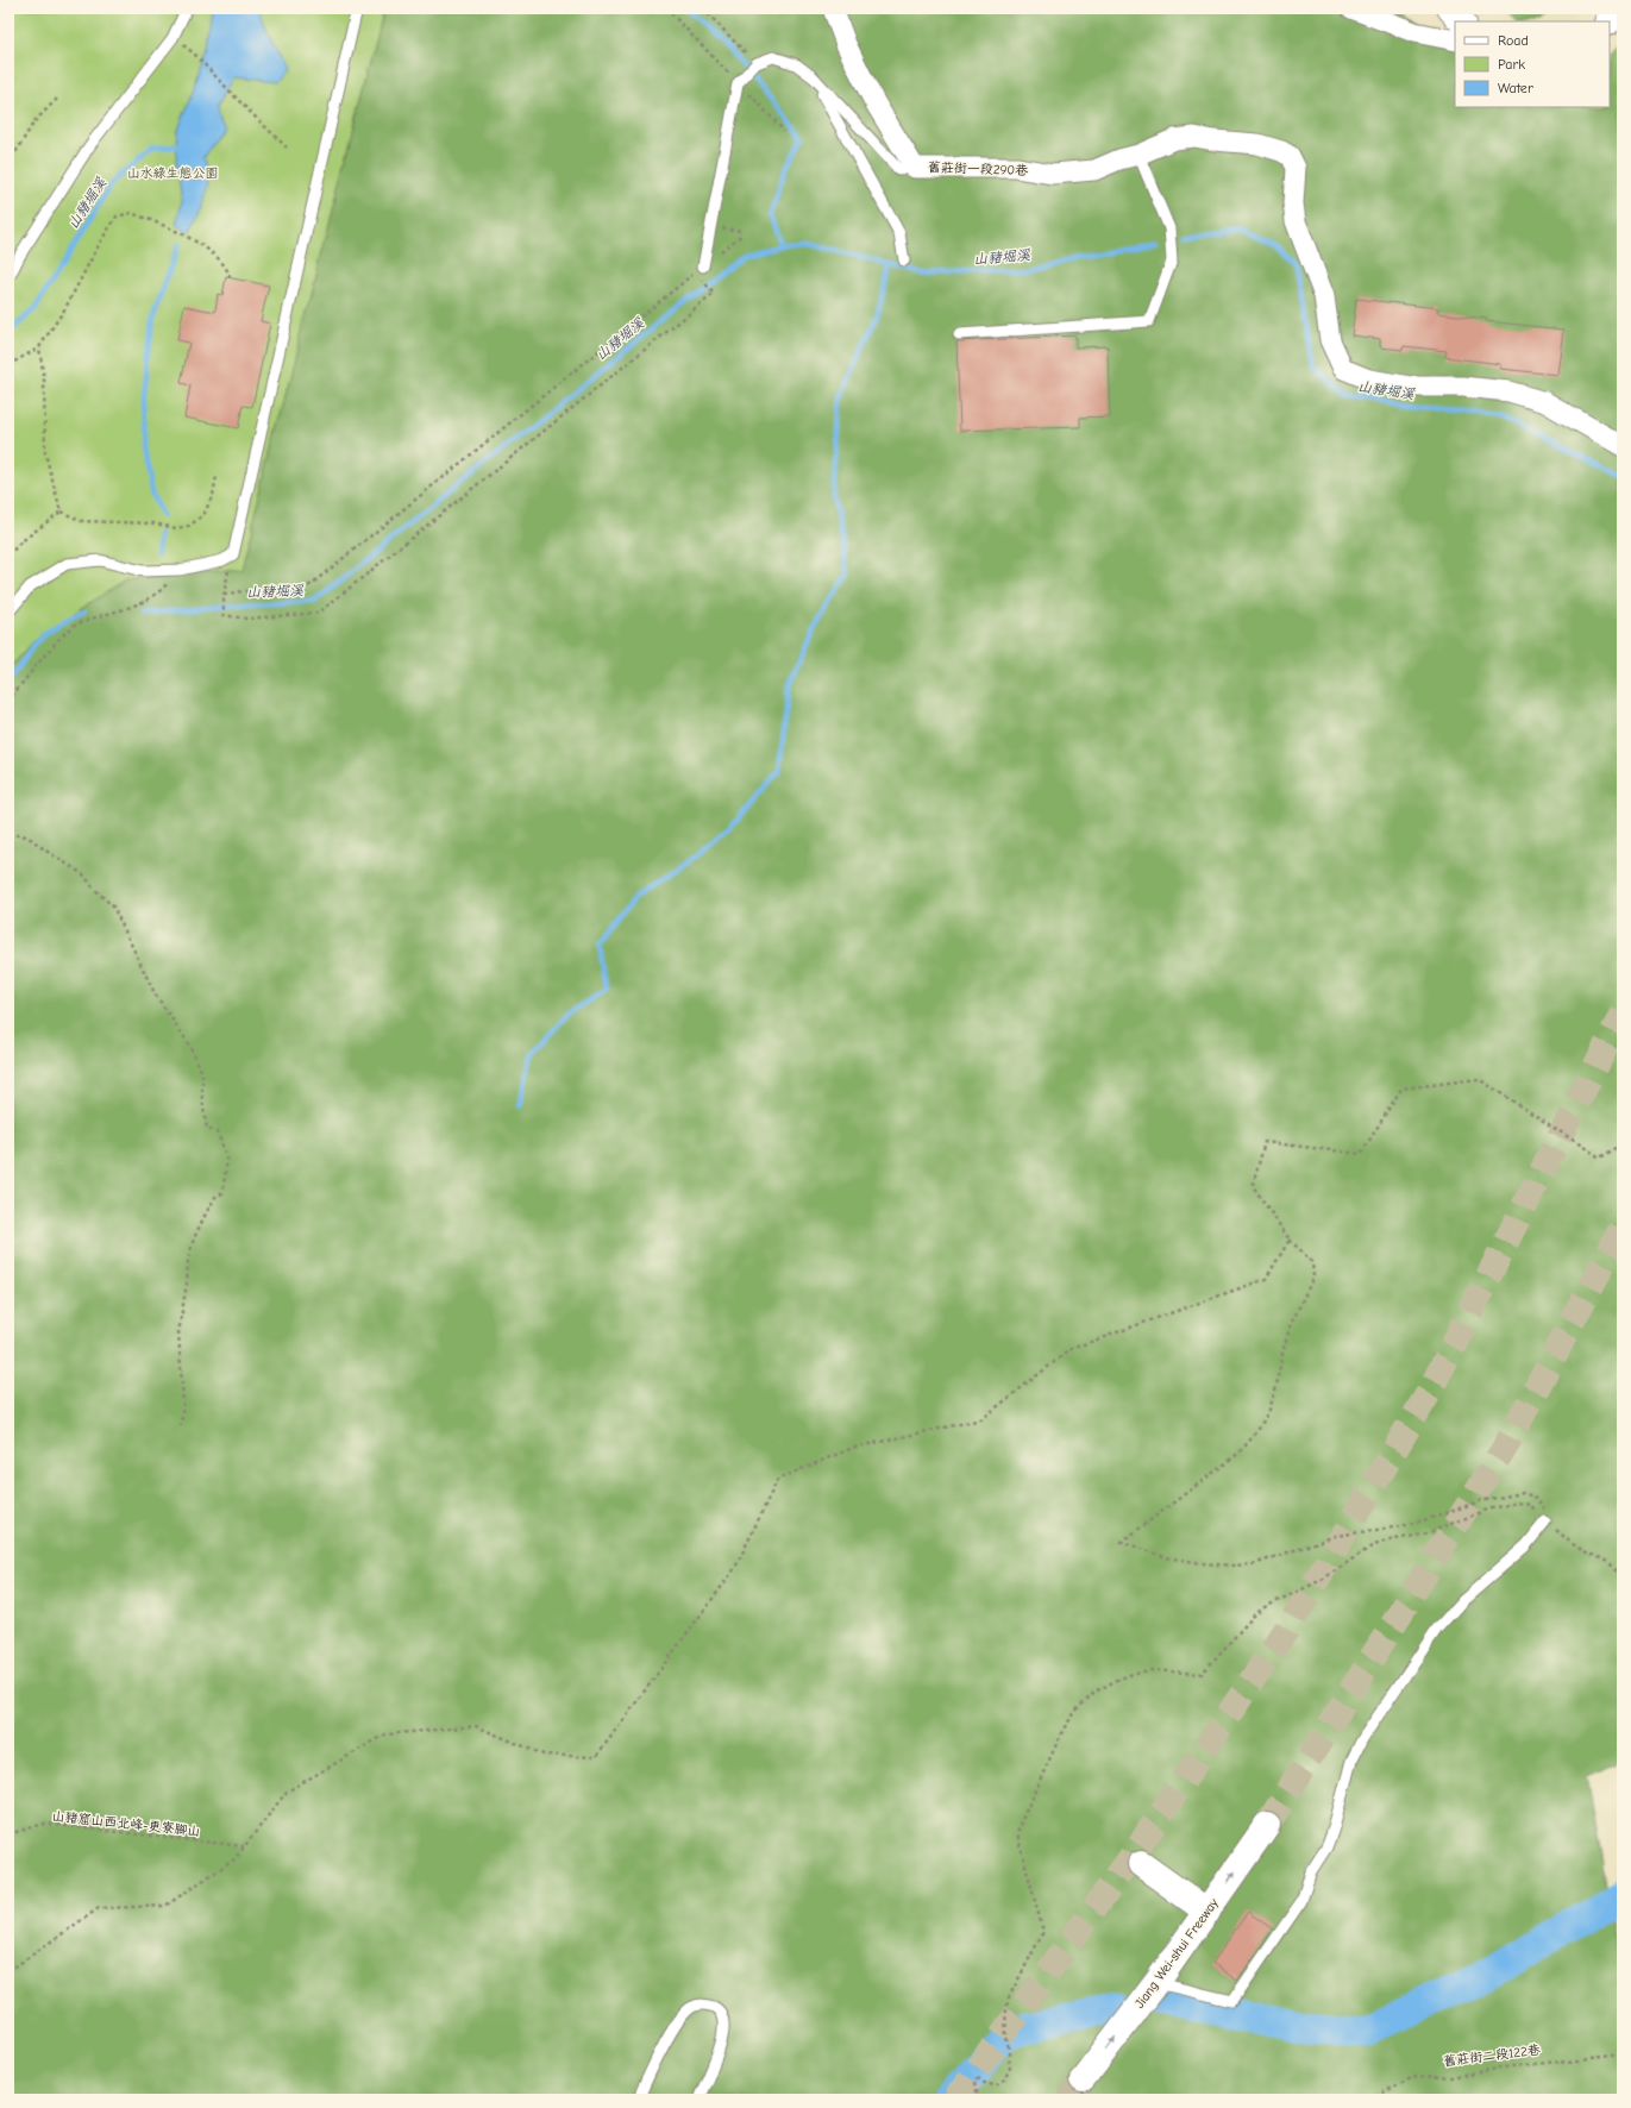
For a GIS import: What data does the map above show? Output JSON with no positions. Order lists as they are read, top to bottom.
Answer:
{
  "streets": {
    "main road": ["Jiang Wei-shui Freeway"],
    "street": ["舊莊街一段290巷"],
    "path": ["山豬窟山西北峰-更寮腳山", "舊莊街二段122巷"]
  },
  "one_way": ["Jiang Wei-shui Freeway"],
  "water": ["山豬堀溪"],
  "parks": ["山水綠生態公園"],
  "legend": ["Road", "Park", "Water"]
}
